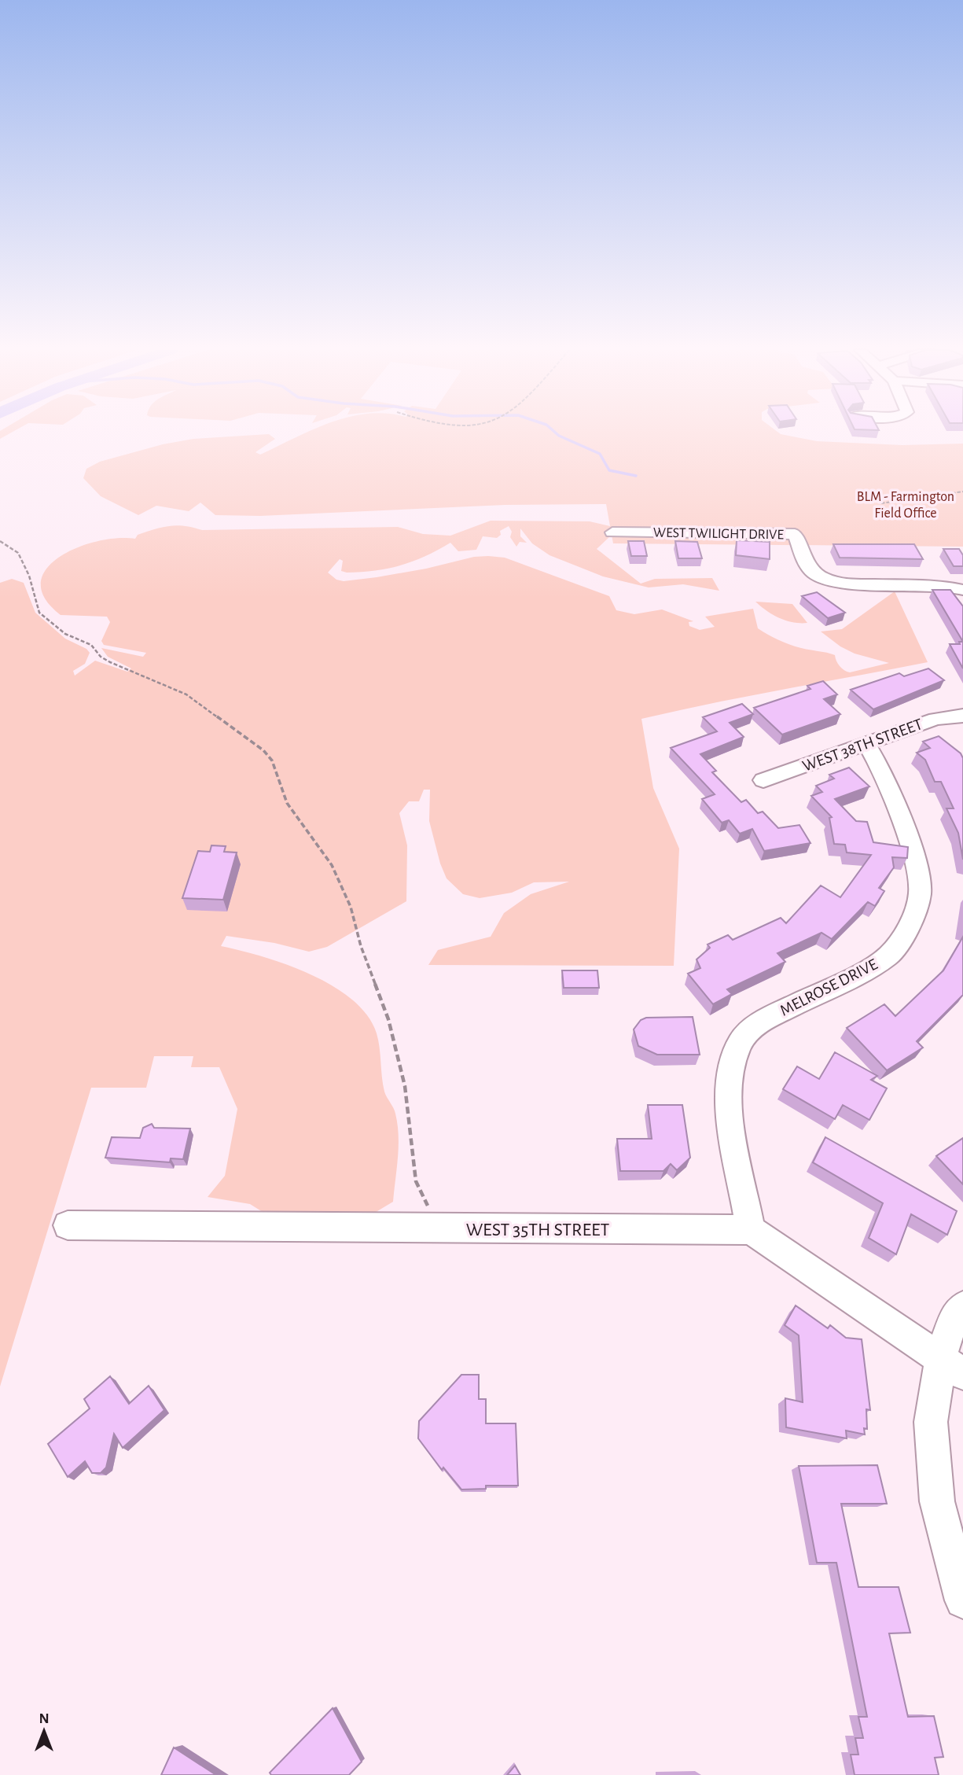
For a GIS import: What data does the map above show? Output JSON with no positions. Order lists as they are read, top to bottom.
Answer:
{
  "streets": {
    "street": [
      "WEST TWILIGHT DRIVE",
      "WEST 38TH STREET",
      "MELROSE DRIVE",
      "WEST 35TH STREET"
    ]
  },
  "crossings": [
    ["WEST 38TH STREET", "MELROSE DRIVE"],
    ["MELROSE DRIVE", "WEST 35TH STREET"]
  ],
  "parks": ["BLM - Farmington Field Office"],
  "north": "top"
}
